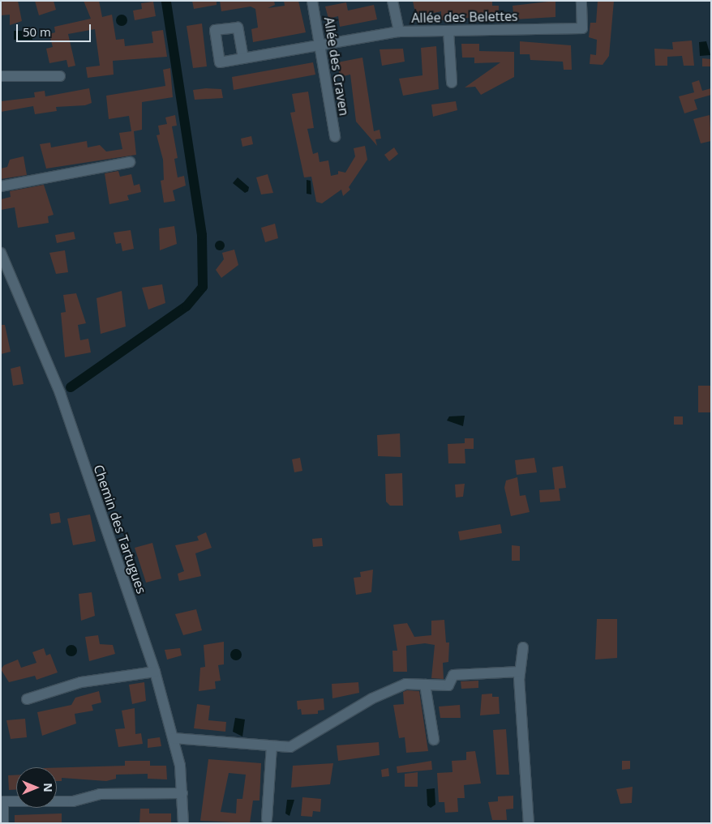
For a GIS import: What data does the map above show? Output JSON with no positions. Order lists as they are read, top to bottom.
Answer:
{
  "streets": {
    "street": ["Allée des Belettes", "Allée des Craven", "Chemin des Tartugues"]
  },
  "crossings": [
    ["Allée des Belettes", "Allée des Craven"]
  ],
  "scale_bar": "50 m",
  "north": "right"
}
